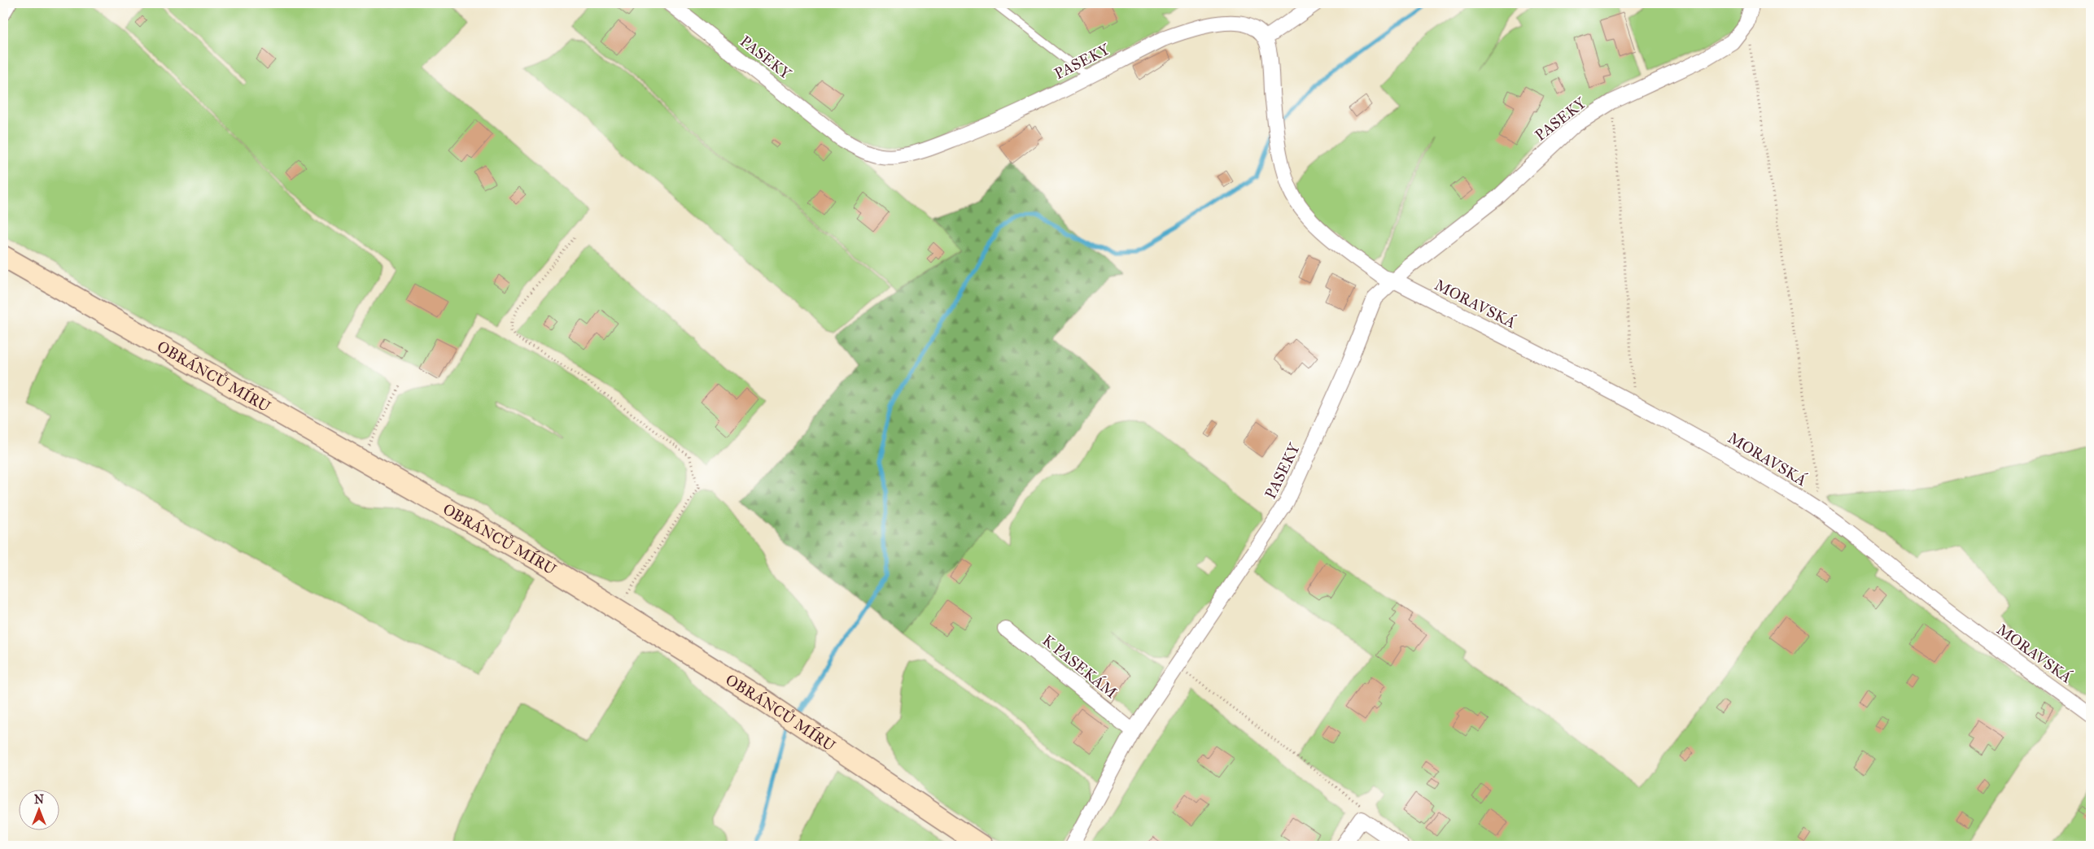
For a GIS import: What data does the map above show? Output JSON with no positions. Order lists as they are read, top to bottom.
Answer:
{
  "streets": {
    "main road": ["OBRÁNCŮ MÍRU"],
    "street": ["PASEKY", "MORAVSKÁ", "K PASEKÁM"]
  },
  "crossings": [
    ["PASEKY", "MORAVSKÁ"]
  ],
  "north": "top"
}
